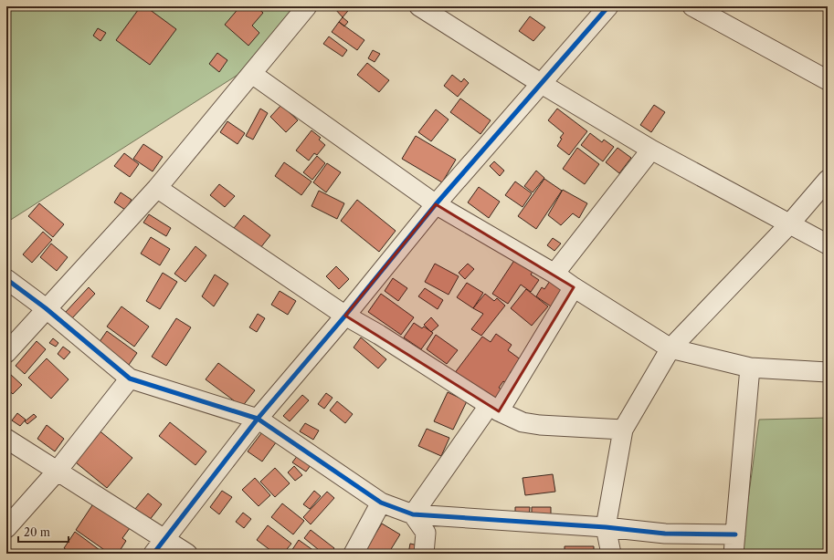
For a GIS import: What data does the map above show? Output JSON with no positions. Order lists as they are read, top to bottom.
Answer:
{
  "scale_bar": "20 m"
}
